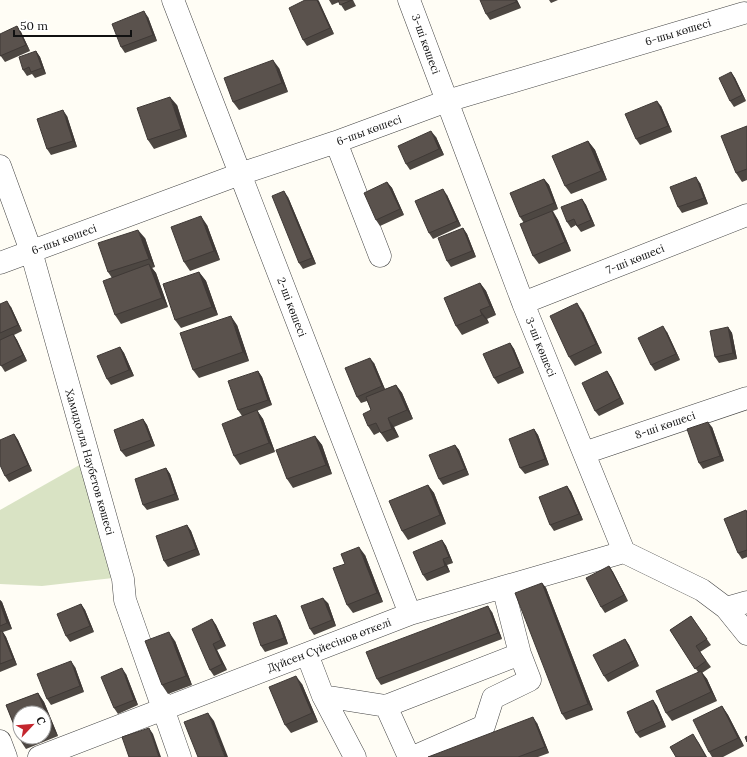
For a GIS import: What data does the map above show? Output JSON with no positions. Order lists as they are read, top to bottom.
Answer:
{
  "streets": {
    "street": [
      "6-шы көшесі",
      "3-ші көшесі",
      "7-ші көшесі",
      "2-ші көшесі",
      "8-ші көшесі",
      "Хамидолла Наубетов көшесі",
      "Дүйсен Сүйесінов өткелі"
    ]
  },
  "crossings": [
    ["6-шы көшесі", "3-ші көшесі"],
    ["6-шы көшесі", "2-ші көшесі"],
    ["6-шы көшесі", "Хамидолла Наубетов көшесі"],
    ["3-ші көшесі", "7-ші көшесі"],
    ["3-ші көшесі", "8-ші көшесі"],
    ["3-ші көшесі", "Дүйсен Сүйесінов өткелі"],
    ["2-ші көшесі", "Дүйсен Сүйесінов өткелі"],
    ["Хамидолла Наубетов көшесі", "Дүйсен Сүйесінов өткелі"]
  ],
  "scale_bar": "50 m",
  "north": "top right"
}
